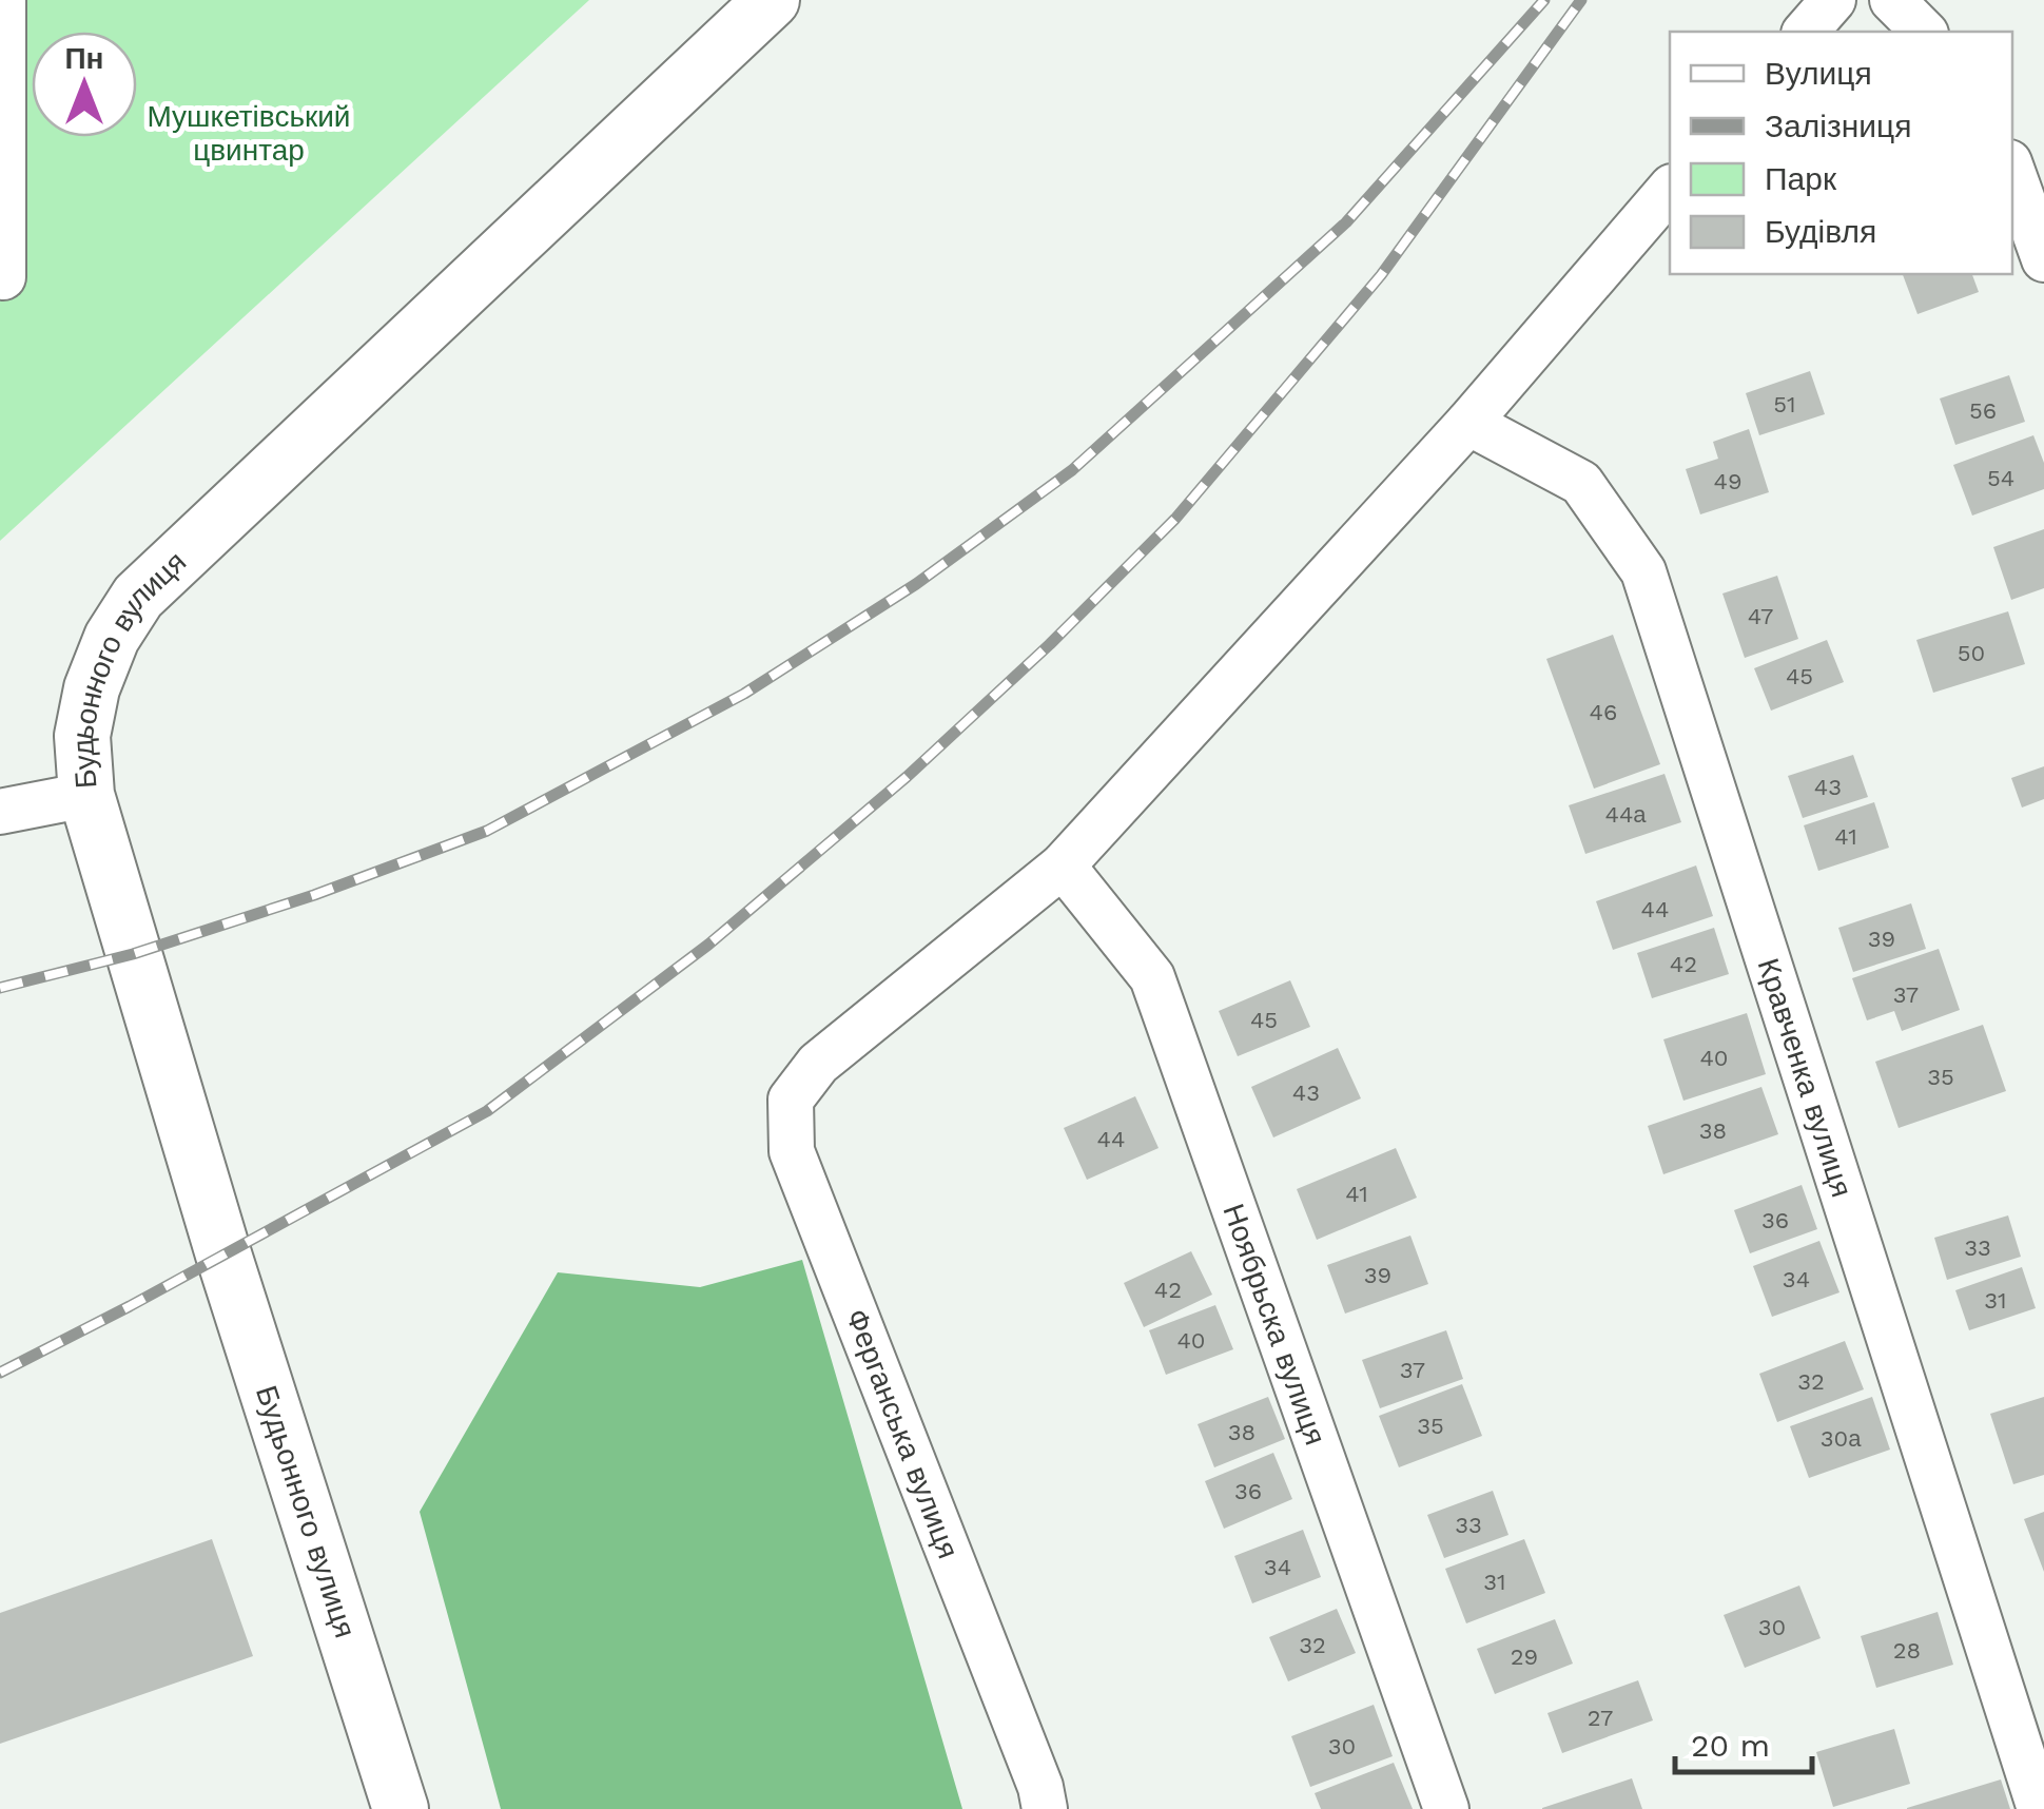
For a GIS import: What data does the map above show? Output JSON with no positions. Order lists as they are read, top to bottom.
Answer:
{
  "streets": {
    "main road": ["Будьонного вулиця"],
    "street": ["Кравченка вулиця", "Ноябрьска вулиця", "Ферганська вулиця"]
  },
  "crossings": [
    ["Кравченка вулиця", "Ферганська вулиця"],
    ["Ноябрьска вулиця", "Ферганська вулиця"]
  ],
  "parks": ["Мушкетівський цвинтар"],
  "house_numbers": [
    "51",
    "56",
    "54",
    "49",
    "47",
    "50",
    "45",
    "46",
    "43",
    "44а",
    "41",
    "44",
    "39",
    "42",
    "37",
    "45",
    "40",
    "35",
    "43",
    "38",
    "44",
    "41",
    "36",
    "33",
    "39",
    "34",
    "42",
    "31",
    "40",
    "37",
    "32",
    "35",
    "38",
    "30а",
    "36",
    "33",
    "34",
    "31",
    "30",
    "32",
    "28",
    "29",
    "27",
    "30"
  ],
  "legend": [
    "Вулиця",
    "Залізниця",
    "Парк",
    "Будівля"
  ],
  "scale_bar": "20 m",
  "north": "top"
}
